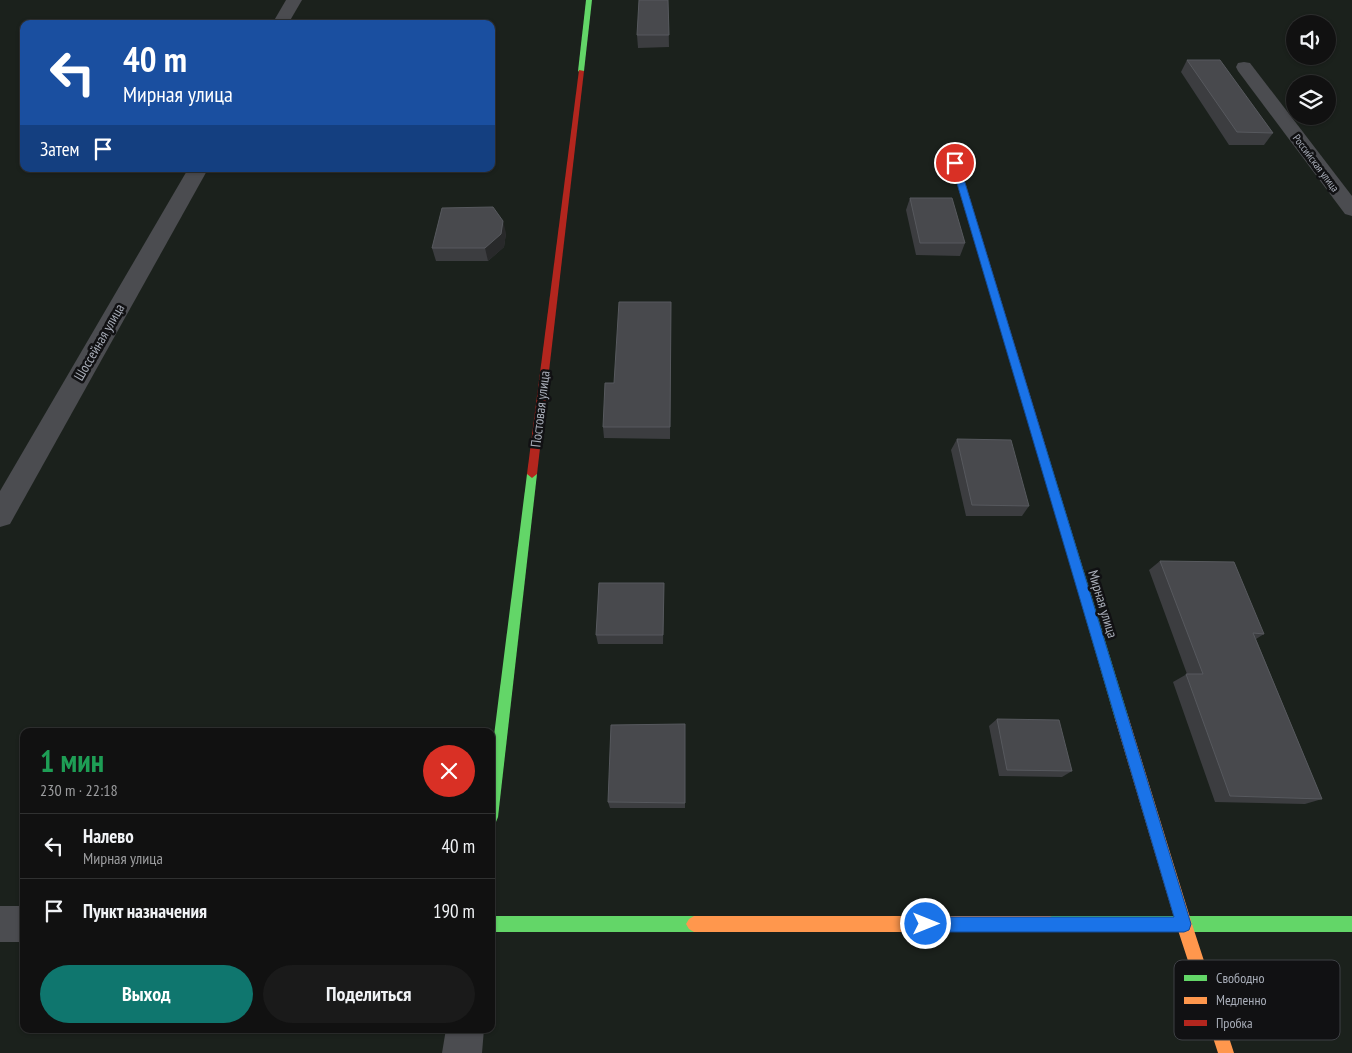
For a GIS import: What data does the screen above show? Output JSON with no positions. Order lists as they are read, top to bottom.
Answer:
{
  "streets": {
    "street": [
      "Российская улица",
      "Шоссейная улица",
      "Постовая улица",
      "Мирная улица"
    ]
  },
  "legend": ["Свободно", "Медленно", "Пробка"],
  "page": {
    "turn": ["40 m", "Мирная улица"],
    "then": "Затем",
    "heading": ["1 мин", "230 m · 22:18"],
    "list": [
      {
        "name": "Налево",
        "note": "Мирная улица",
        "value": "40 m"
      },
      {
        "name": "Пункт назначения",
        "value": "190 m"
      }
    ],
    "buttons": ["Выход", "Поделиться"]
  }
}
